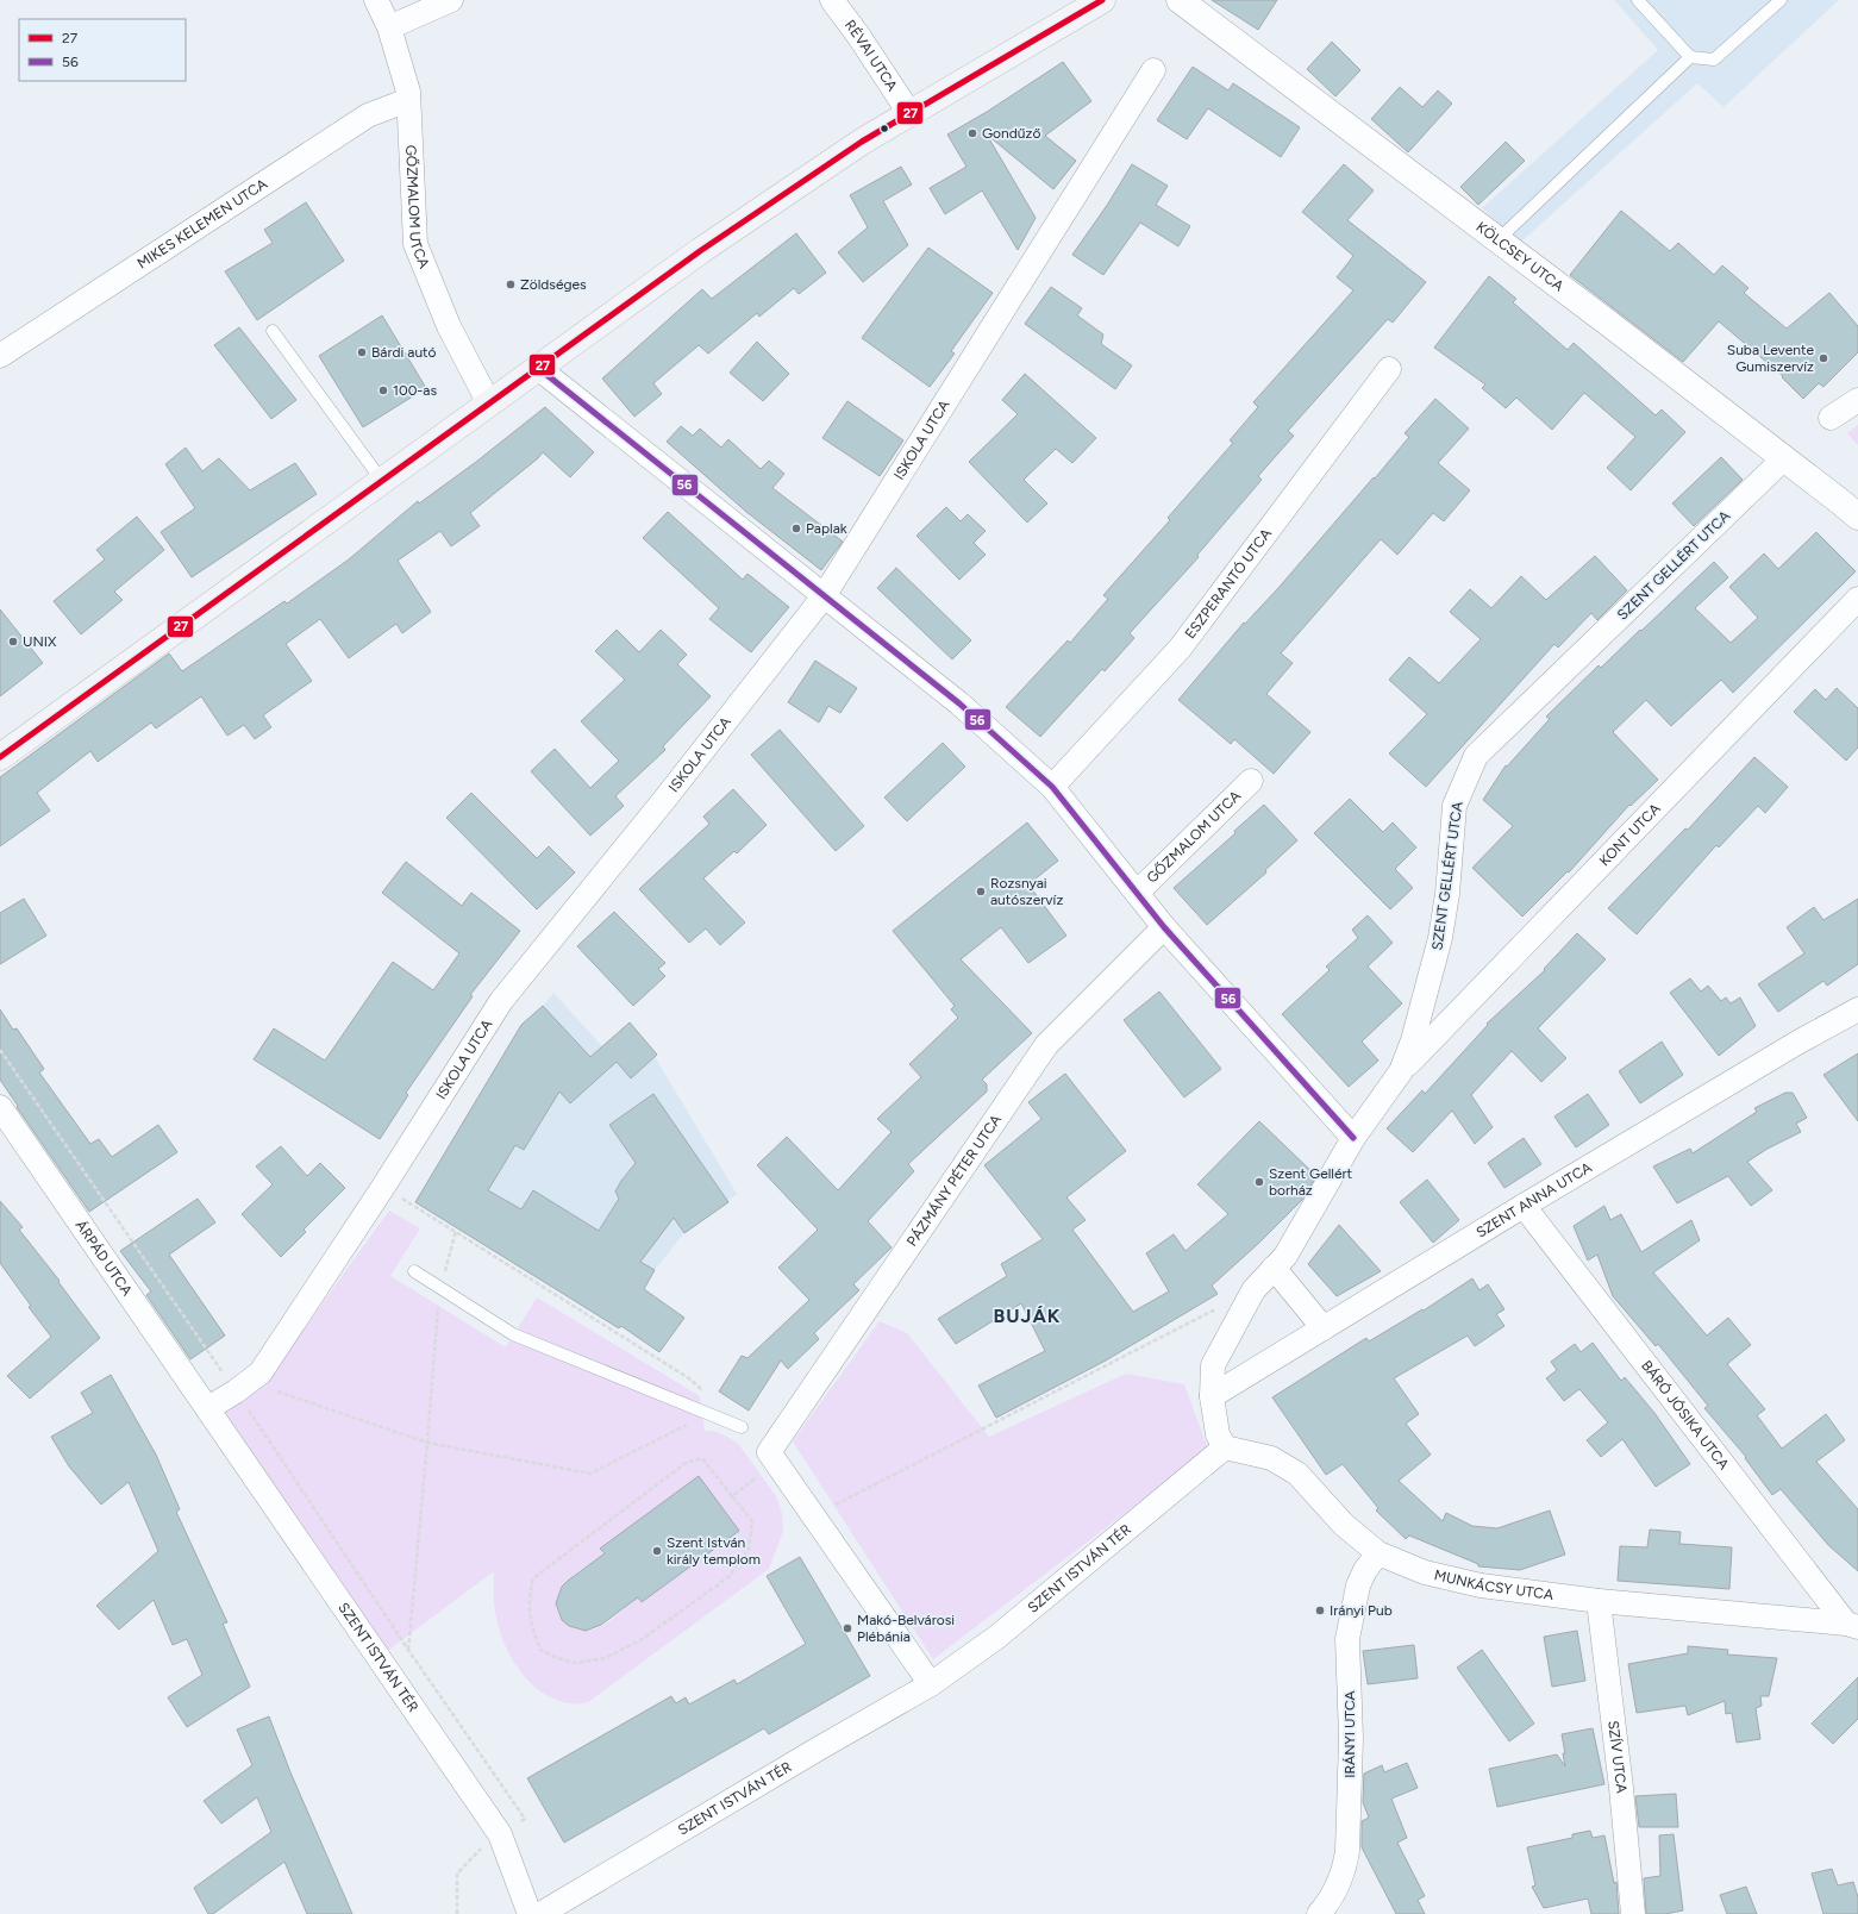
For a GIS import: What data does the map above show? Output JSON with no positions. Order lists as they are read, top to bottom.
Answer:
{
  "streets": {
    "main road": ["KÖLCSEY UTCA"],
    "street": [
      "RÉVAI UTCA",
      "GŐZMALOM UTCA",
      "MIKES KELEMEN UTCA",
      "ISKOLA UTCA",
      "SZENT GELLÉRT UTCA",
      "ESZPERANTÓ UTCA",
      "KONT UTCA",
      "PÁZMÁNY PÉTER UTCA",
      "SZENT ANNA UTCA",
      "ÁRPÁD UTCA",
      "BÁRÓ JÓSIKA UTCA",
      "SZENT ISTVÁN TÉR",
      "MUNKÁCSY UTCA",
      "IRÁNYI UTCA",
      "SZÍV UTCA"
    ]
  },
  "crossings": [
    ["GŐZMALOM UTCA", "MIKES KELEMEN UTCA"],
    ["GŐZMALOM UTCA", "ISKOLA UTCA"],
    ["GŐZMALOM UTCA", "SZENT GELLÉRT UTCA"],
    ["GŐZMALOM UTCA", "ESZPERANTÓ UTCA"],
    ["GŐZMALOM UTCA", "PÁZMÁNY PÉTER UTCA"],
    ["KÖLCSEY UTCA", "SZENT GELLÉRT UTCA"],
    ["ISKOLA UTCA", "ÁRPÁD UTCA"],
    ["ISKOLA UTCA", "SZENT ISTVÁN TÉR"],
    ["SZENT GELLÉRT UTCA", "KONT UTCA"],
    ["SZENT GELLÉRT UTCA", "SZENT ANNA UTCA"],
    ["SZENT ANNA UTCA", "BÁRÓ JÓSIKA UTCA"],
    ["ÁRPÁD UTCA", "SZENT ISTVÁN TÉR"],
    ["BÁRÓ JÓSIKA UTCA", "MUNKÁCSY UTCA"],
    ["SZENT ISTVÁN TÉR", "MUNKÁCSY UTCA"],
    ["MUNKÁCSY UTCA", "IRÁNYI UTCA"],
    ["MUNKÁCSY UTCA", "SZÍV UTCA"]
  ],
  "districts": ["BUJÁK"],
  "places": [
    "Gondűző",
    "Zöldséges",
    "Bárdi autó",
    "Suba Levente Gumiszervíz",
    "100-as",
    "Paplak",
    "UNIX",
    "Rozsnyai autószervíz",
    "Szent Gellért borház",
    "Szent István király templom",
    "Irányi Pub",
    "Makó-Belvárosi Plébánia"
  ],
  "lines": ["transit line 27", "transit line 56"],
  "legend": ["27", "56"]
}
